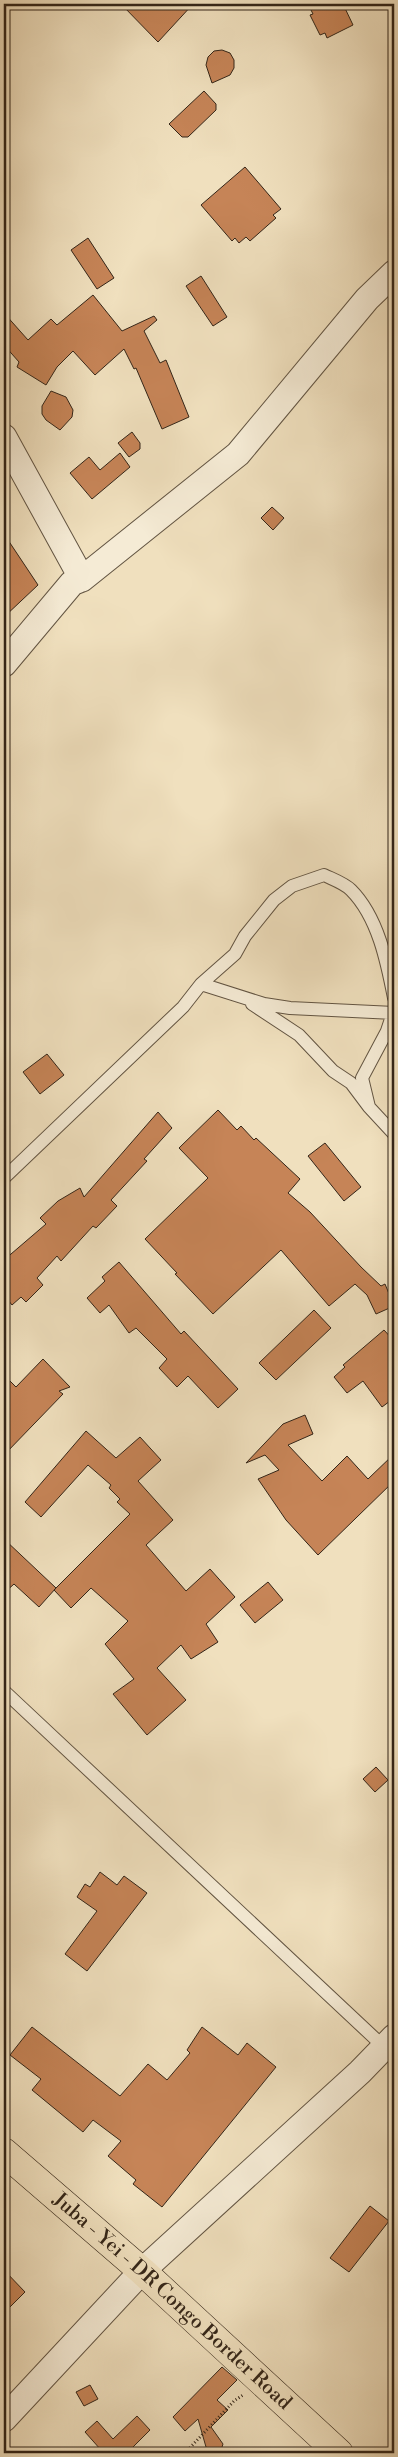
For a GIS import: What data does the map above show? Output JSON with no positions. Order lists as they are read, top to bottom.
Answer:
{
  "streets": {
    "main road": ["Juba - Yei - DR Congo Border Road"]
  }
}
